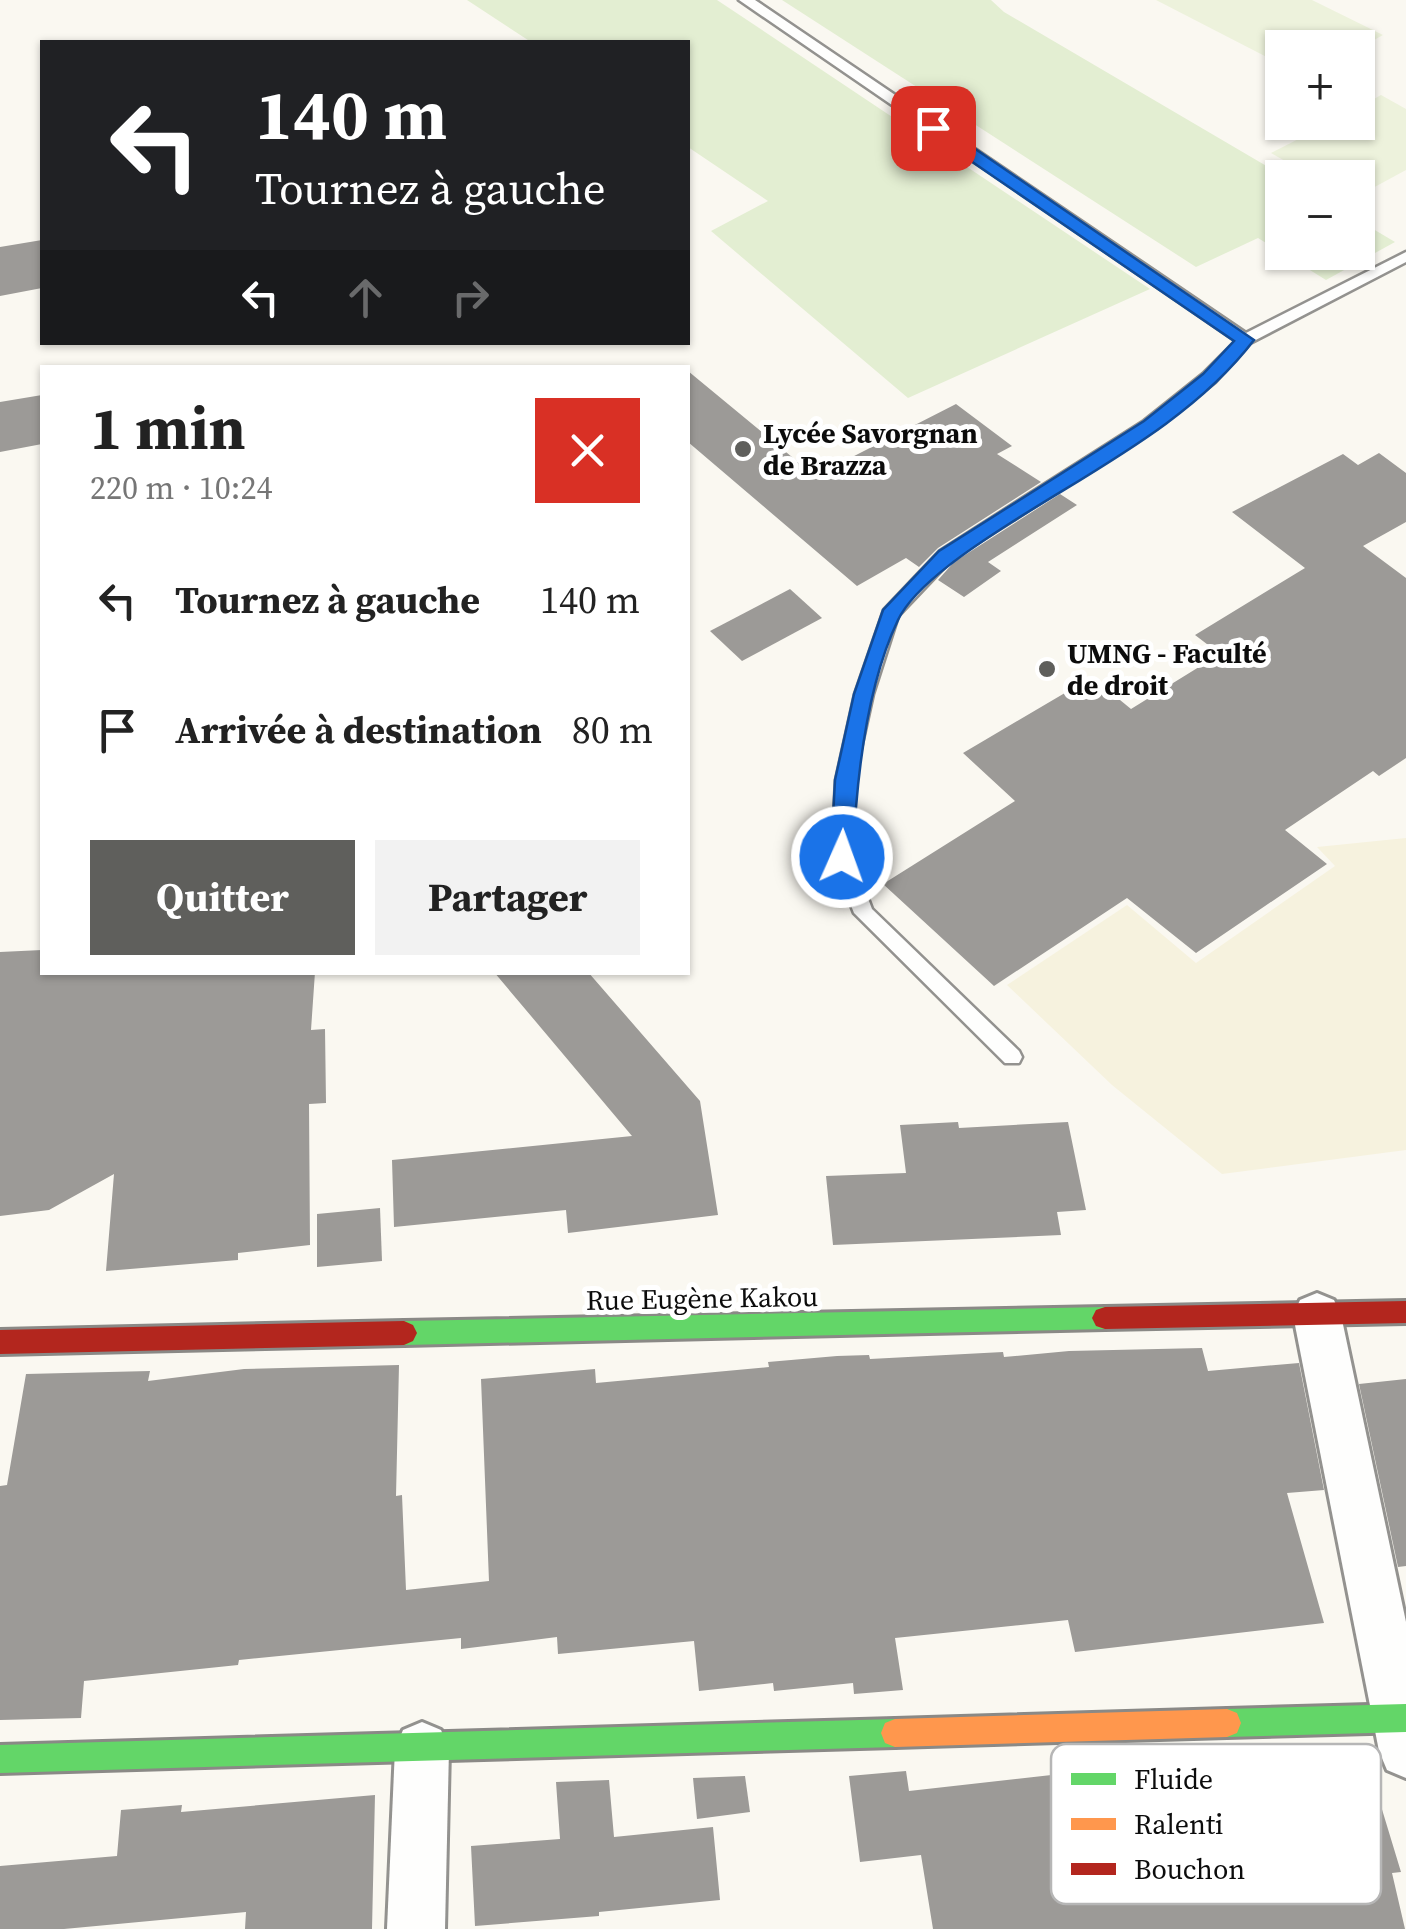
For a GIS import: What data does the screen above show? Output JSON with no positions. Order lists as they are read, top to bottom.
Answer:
{
  "streets": {
    "street": ["Rue Eugène Kakou"]
  },
  "places": ["Lycée Savorgnan de Brazza", "UMNG - Faculté de droit"],
  "legend": ["Fluide", "Ralenti", "Bouchon"],
  "page": {
    "map_buttons": ["+", "−"],
    "turn": ["140 m", "Tournez à gauche"],
    "heading": ["1 min", "220 m · 10:24"],
    "list": [
      {
        "name": "Tournez à gauche",
        "value": "140 m"
      },
      {
        "name": "Arrivée à destination",
        "value": "80 m"
      }
    ],
    "buttons": ["Quitter", "Partager"]
  }
}
